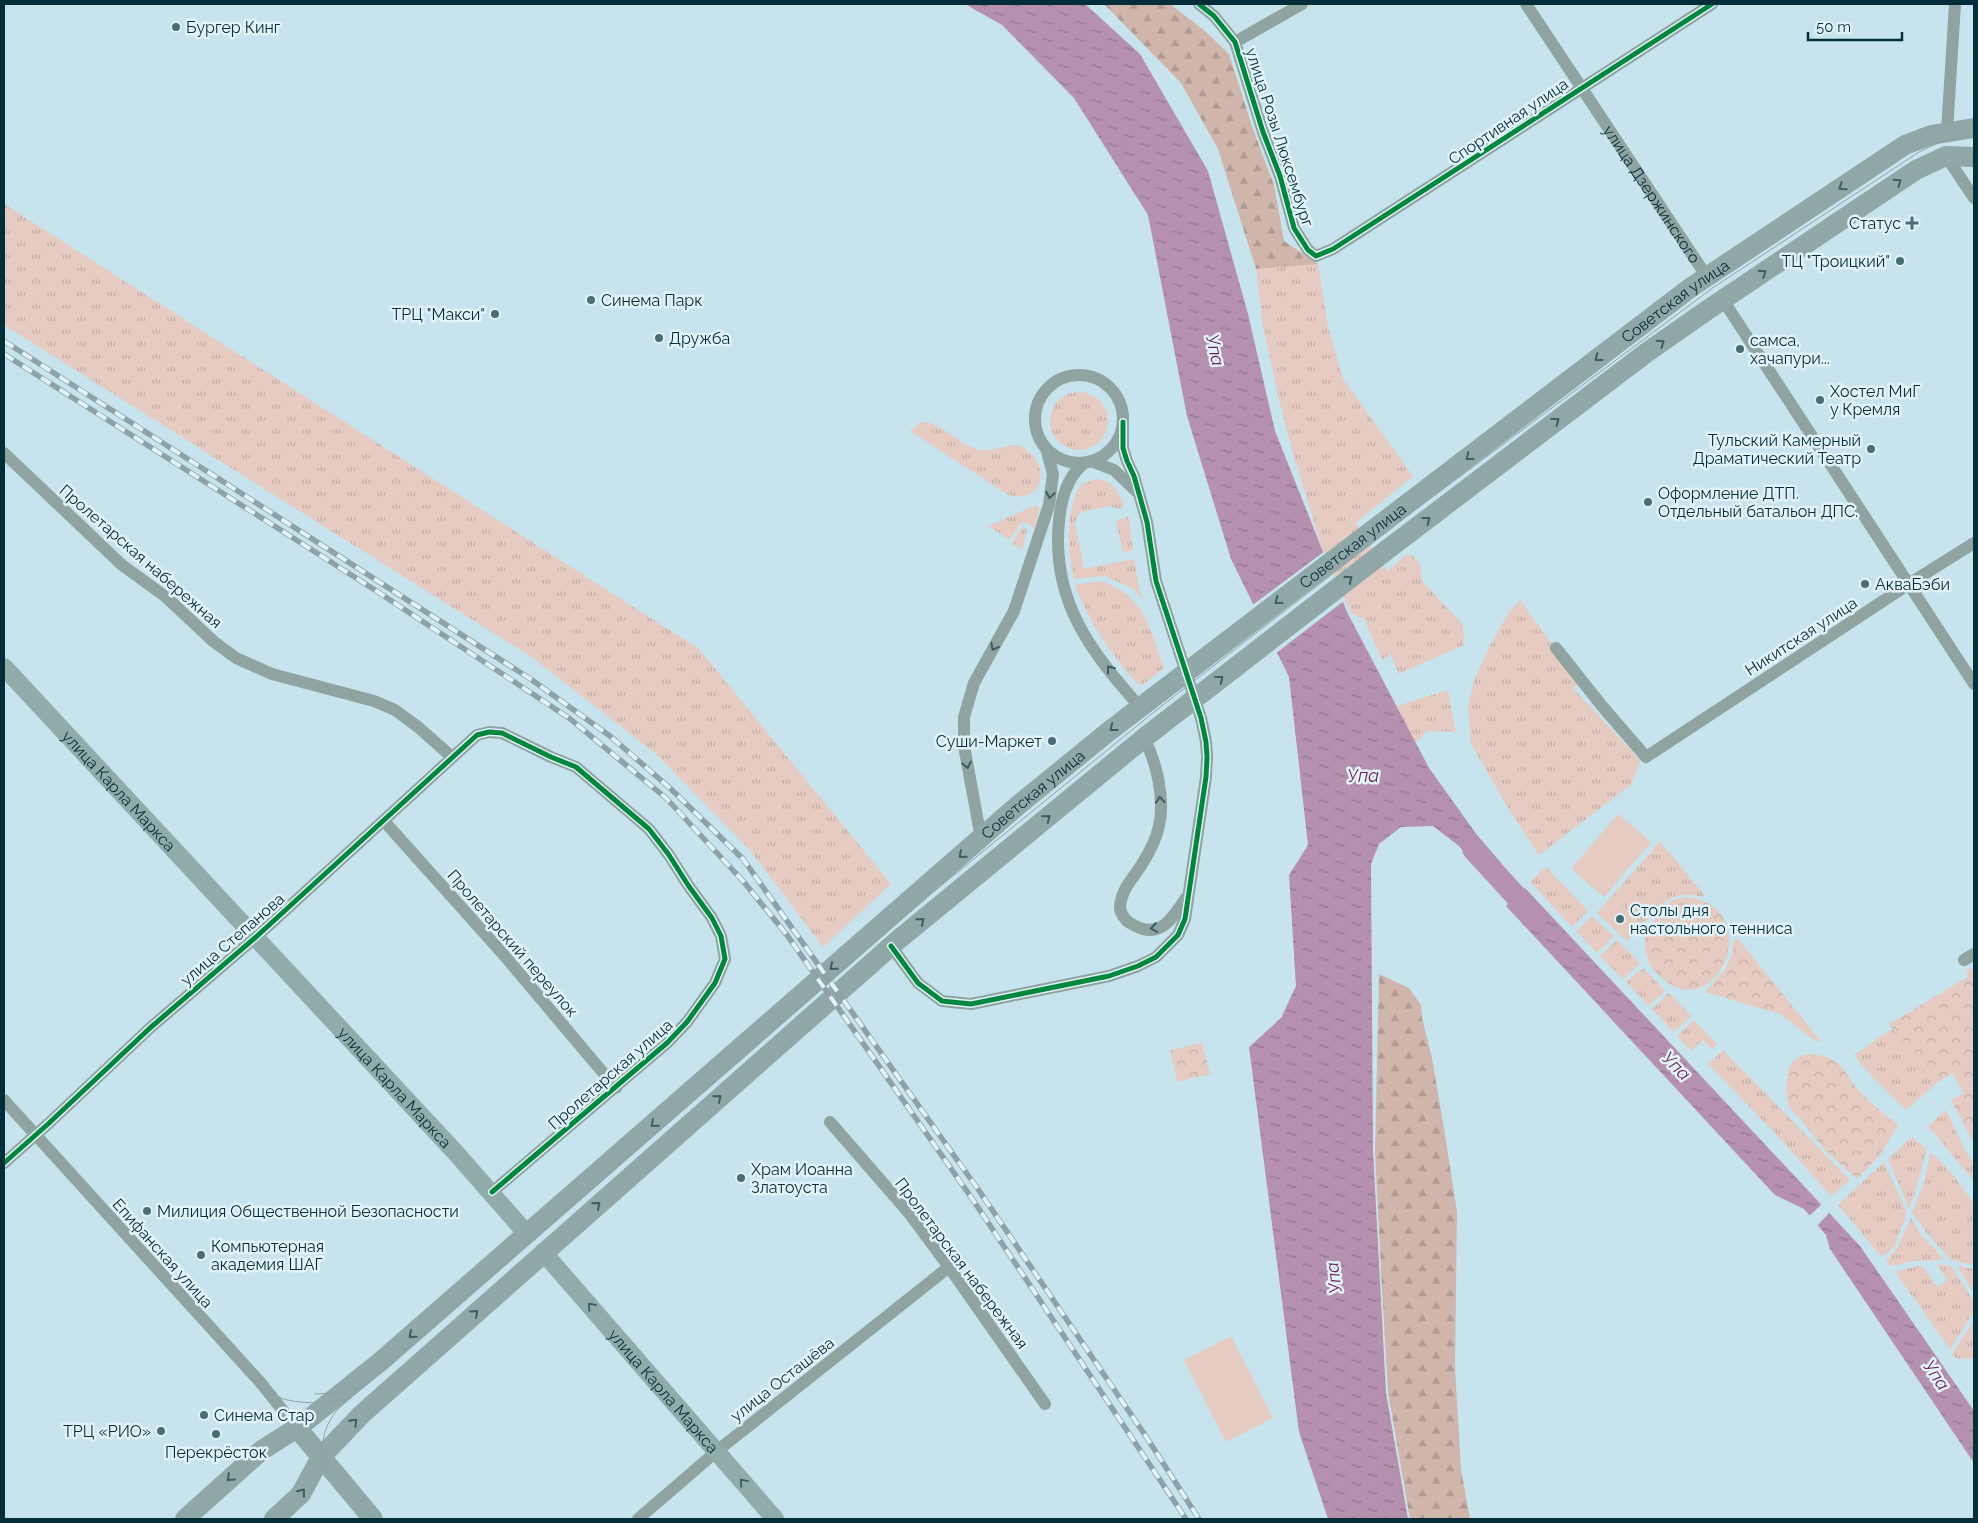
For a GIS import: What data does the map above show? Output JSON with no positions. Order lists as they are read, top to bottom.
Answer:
{
  "streets": {
    "main road": ["улица Дзержинского", "Советская улица", "улица Карла Маркса"],
    "street": [
      "Спортивная улица",
      "улица Розы Люксембург",
      "Пролетарская набережная",
      "Никитская улица",
      "улица Степанова",
      "Пролетарский переулок",
      "Пролетарская улица",
      "Епифанская улица",
      "улица Осташёва"
    ]
  },
  "crossings": [
    ["Спортивная улица", "улица Розы Люксембург"],
    ["Спортивная улица", "улица Дзержинского"],
    ["улица Дзержинского", "Советская улица"],
    ["улица Дзержинского", "Никитская улица"],
    ["Советская улица", "улица Карла Маркса"],
    ["Пролетарская набережная", "улица Степанова"],
    ["Пролетарская набережная", "улица Осташёва"],
    ["улица Карла Маркса", "улица Степанова"],
    ["улица Карла Маркса", "Пролетарская улица"],
    ["улица Карла Маркса", "улица Осташёва"],
    ["улица Степанова", "Пролетарский переулок"],
    ["улица Степанова", "Пролетарская улица"],
    ["улица Степанова", "Епифанская улица"],
    ["Пролетарский переулок", "Пролетарская улица"]
  ],
  "water": ["Упа"],
  "places": {
    "other": [
      "Бургер Кинг",
      "ТЦ \"Троицкий\"",
      "Синема Парк",
      "ТРЦ \"Макси\"",
      "Дружба",
      "самса, хачапури...",
      "Хостел МиГ у Кремля",
      "Тульский Камерный Драматический Театр",
      "Оформление ДТП. Отдельный батальон ДПС.",
      "АкваБэби",
      "Суши-Маркет",
      "Cтолы дня настольного тенниса",
      "Храм Иоанна Златоуста",
      "Милиция Общественной Безопасности",
      "Компьютерная академия ШАГ",
      "Синема Стар",
      "ТРЦ «РИО»",
      "Перекрёсток"
    ],
    "health": ["Статус"]
  },
  "scale_bar": "50 m"
}
